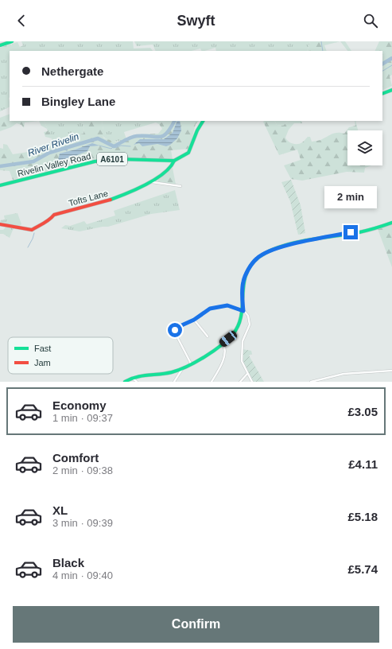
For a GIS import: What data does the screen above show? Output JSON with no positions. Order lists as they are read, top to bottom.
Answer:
{
  "streets": {
    "street": ["A6101", "Rivelin Valley Road", "Tofts Lane"]
  },
  "crossings": [
    ["Rivelin Valley Road", "Tofts Lane"]
  ],
  "water": ["River Rivelin"],
  "legend": ["Fast", "Jam"],
  "page": {
    "header": "Swyft",
    "banner": ["Nethergate", "Bingley Lane"],
    "bubble": "2 min",
    "list": [
      {
        "name": "Economy",
        "note": "1 min · 09:37",
        "value": "£3.05"
      },
      {
        "name": "Comfort",
        "note": "2 min · 09:38",
        "value": "£4.11"
      },
      {
        "name": "XL",
        "note": "3 min · 09:39",
        "value": "£5.18"
      },
      {
        "name": "Black",
        "note": "4 min · 09:40",
        "value": "£5.74"
      }
    ],
    "buttons": "Confirm"
  }
}
